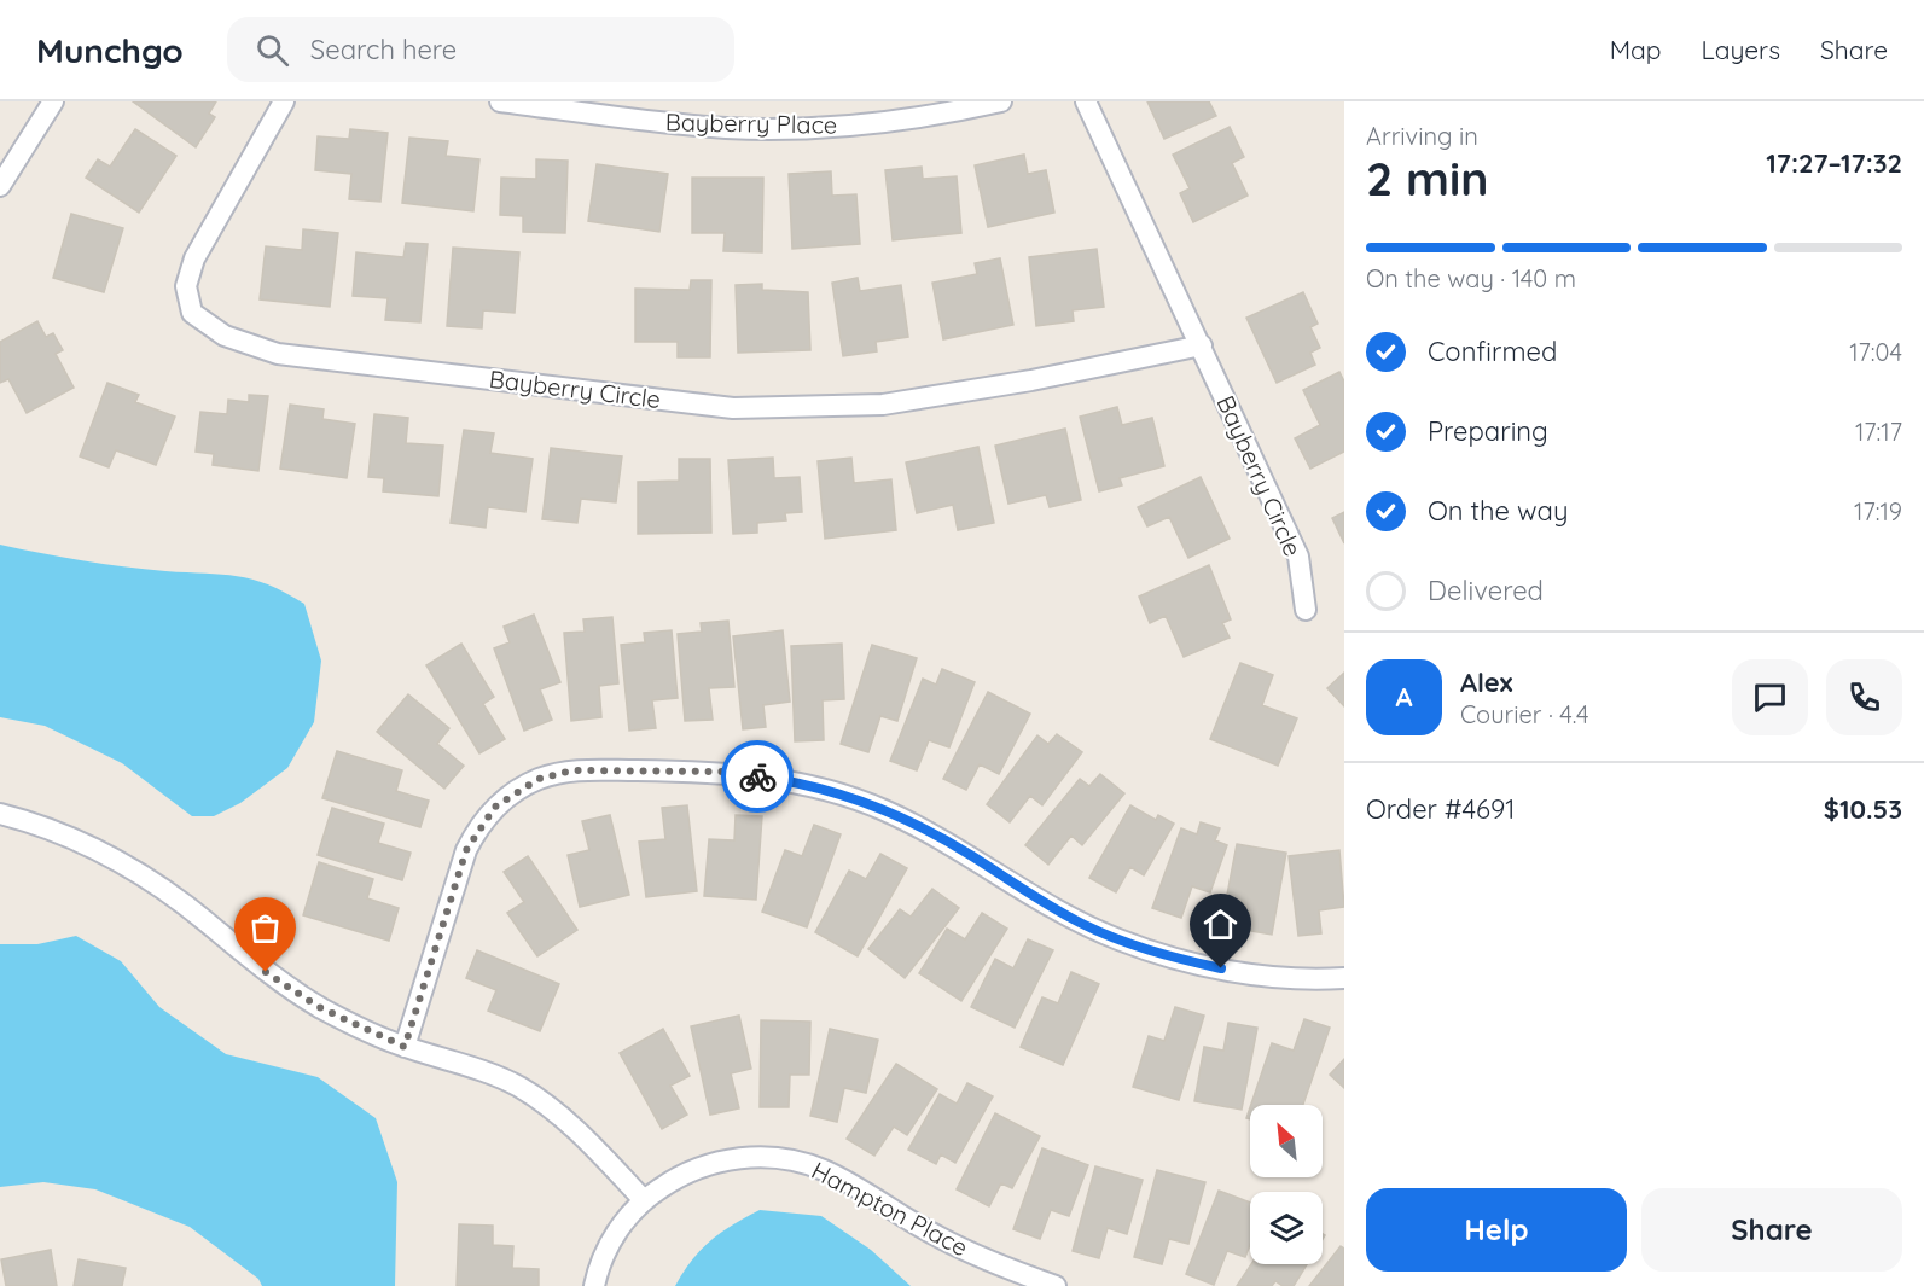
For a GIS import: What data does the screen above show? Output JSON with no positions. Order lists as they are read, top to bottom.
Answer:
{
  "streets": {
    "street": ["Bayberry Place", "Bayberry Circle", "Hampton Place"]
  },
  "north": "top left",
  "page": {
    "header": "Munchgo",
    "search": "Search here",
    "nav": ["Map", "Layers", "Share"],
    "heading": ["2 min", "Arriving in", "17:27–17:32"],
    "panel": [
      "Alex",
      "Courier · 4.4",
      "Order #4691",
      "$10.53"
    ],
    "bar": "On the way · 140 m",
    "list": [
      ["Confirmed", "17:04"],
      ["Preparing", "17:17"],
      ["On the way", "17:19"],
      "Delivered"
    ],
    "round": "A",
    "buttons": ["Help", "Share"]
  }
}
